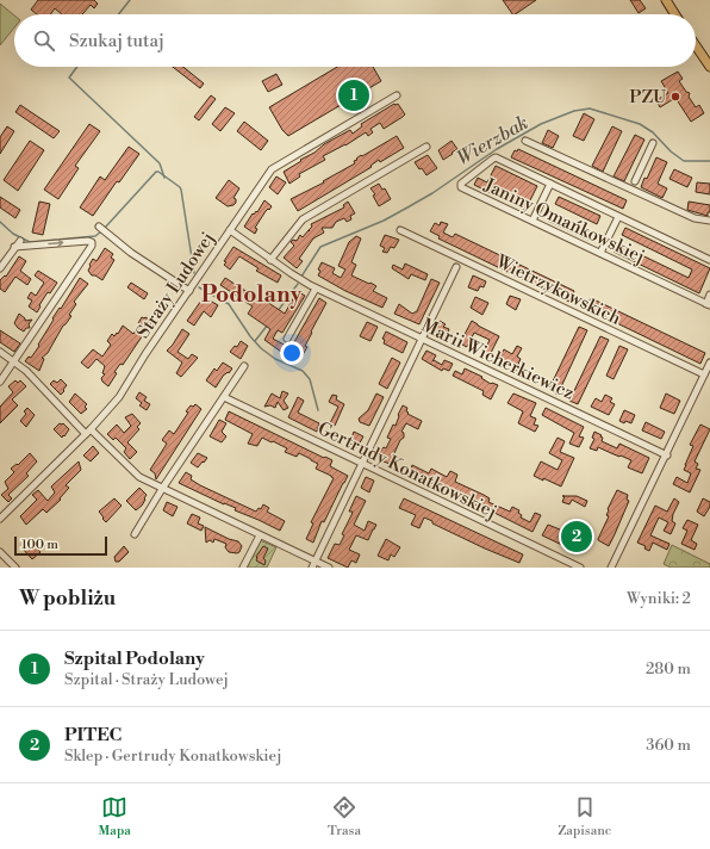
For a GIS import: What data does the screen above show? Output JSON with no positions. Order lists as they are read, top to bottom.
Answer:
{
  "streets": {
    "street": [
      "Janiny Omańkowskiej",
      "Straży Ludowej",
      "Wietrzykowskich",
      "Marii Wicherkiewicz",
      "Gertrudy Konatkowskiej"
    ]
  },
  "crossings": [
    ["Straży Ludowej", "Marii Wicherkiewicz"]
  ],
  "districts": ["Podolany"],
  "water": ["Wierzbak"],
  "places": ["PZU"],
  "scale_bar": "100 m",
  "page": {
    "search": "Szukaj tutaj",
    "pins": ["1", "2"],
    "scale": "100 m",
    "heading": ["W pobliżu", "Wyniki: 2"],
    "list": [
      {
        "mark": "1",
        "name": "Szpital Podolany",
        "note": "Szpital · Straży Ludowej",
        "value": "280 m"
      },
      {
        "mark": "2",
        "name": "PITEC",
        "note": "Sklep · Gertrudy Konatkowskiej",
        "value": "360 m"
      }
    ],
    "nav": ["Mapa", "Trasa", "Zapisane"]
  }
}
